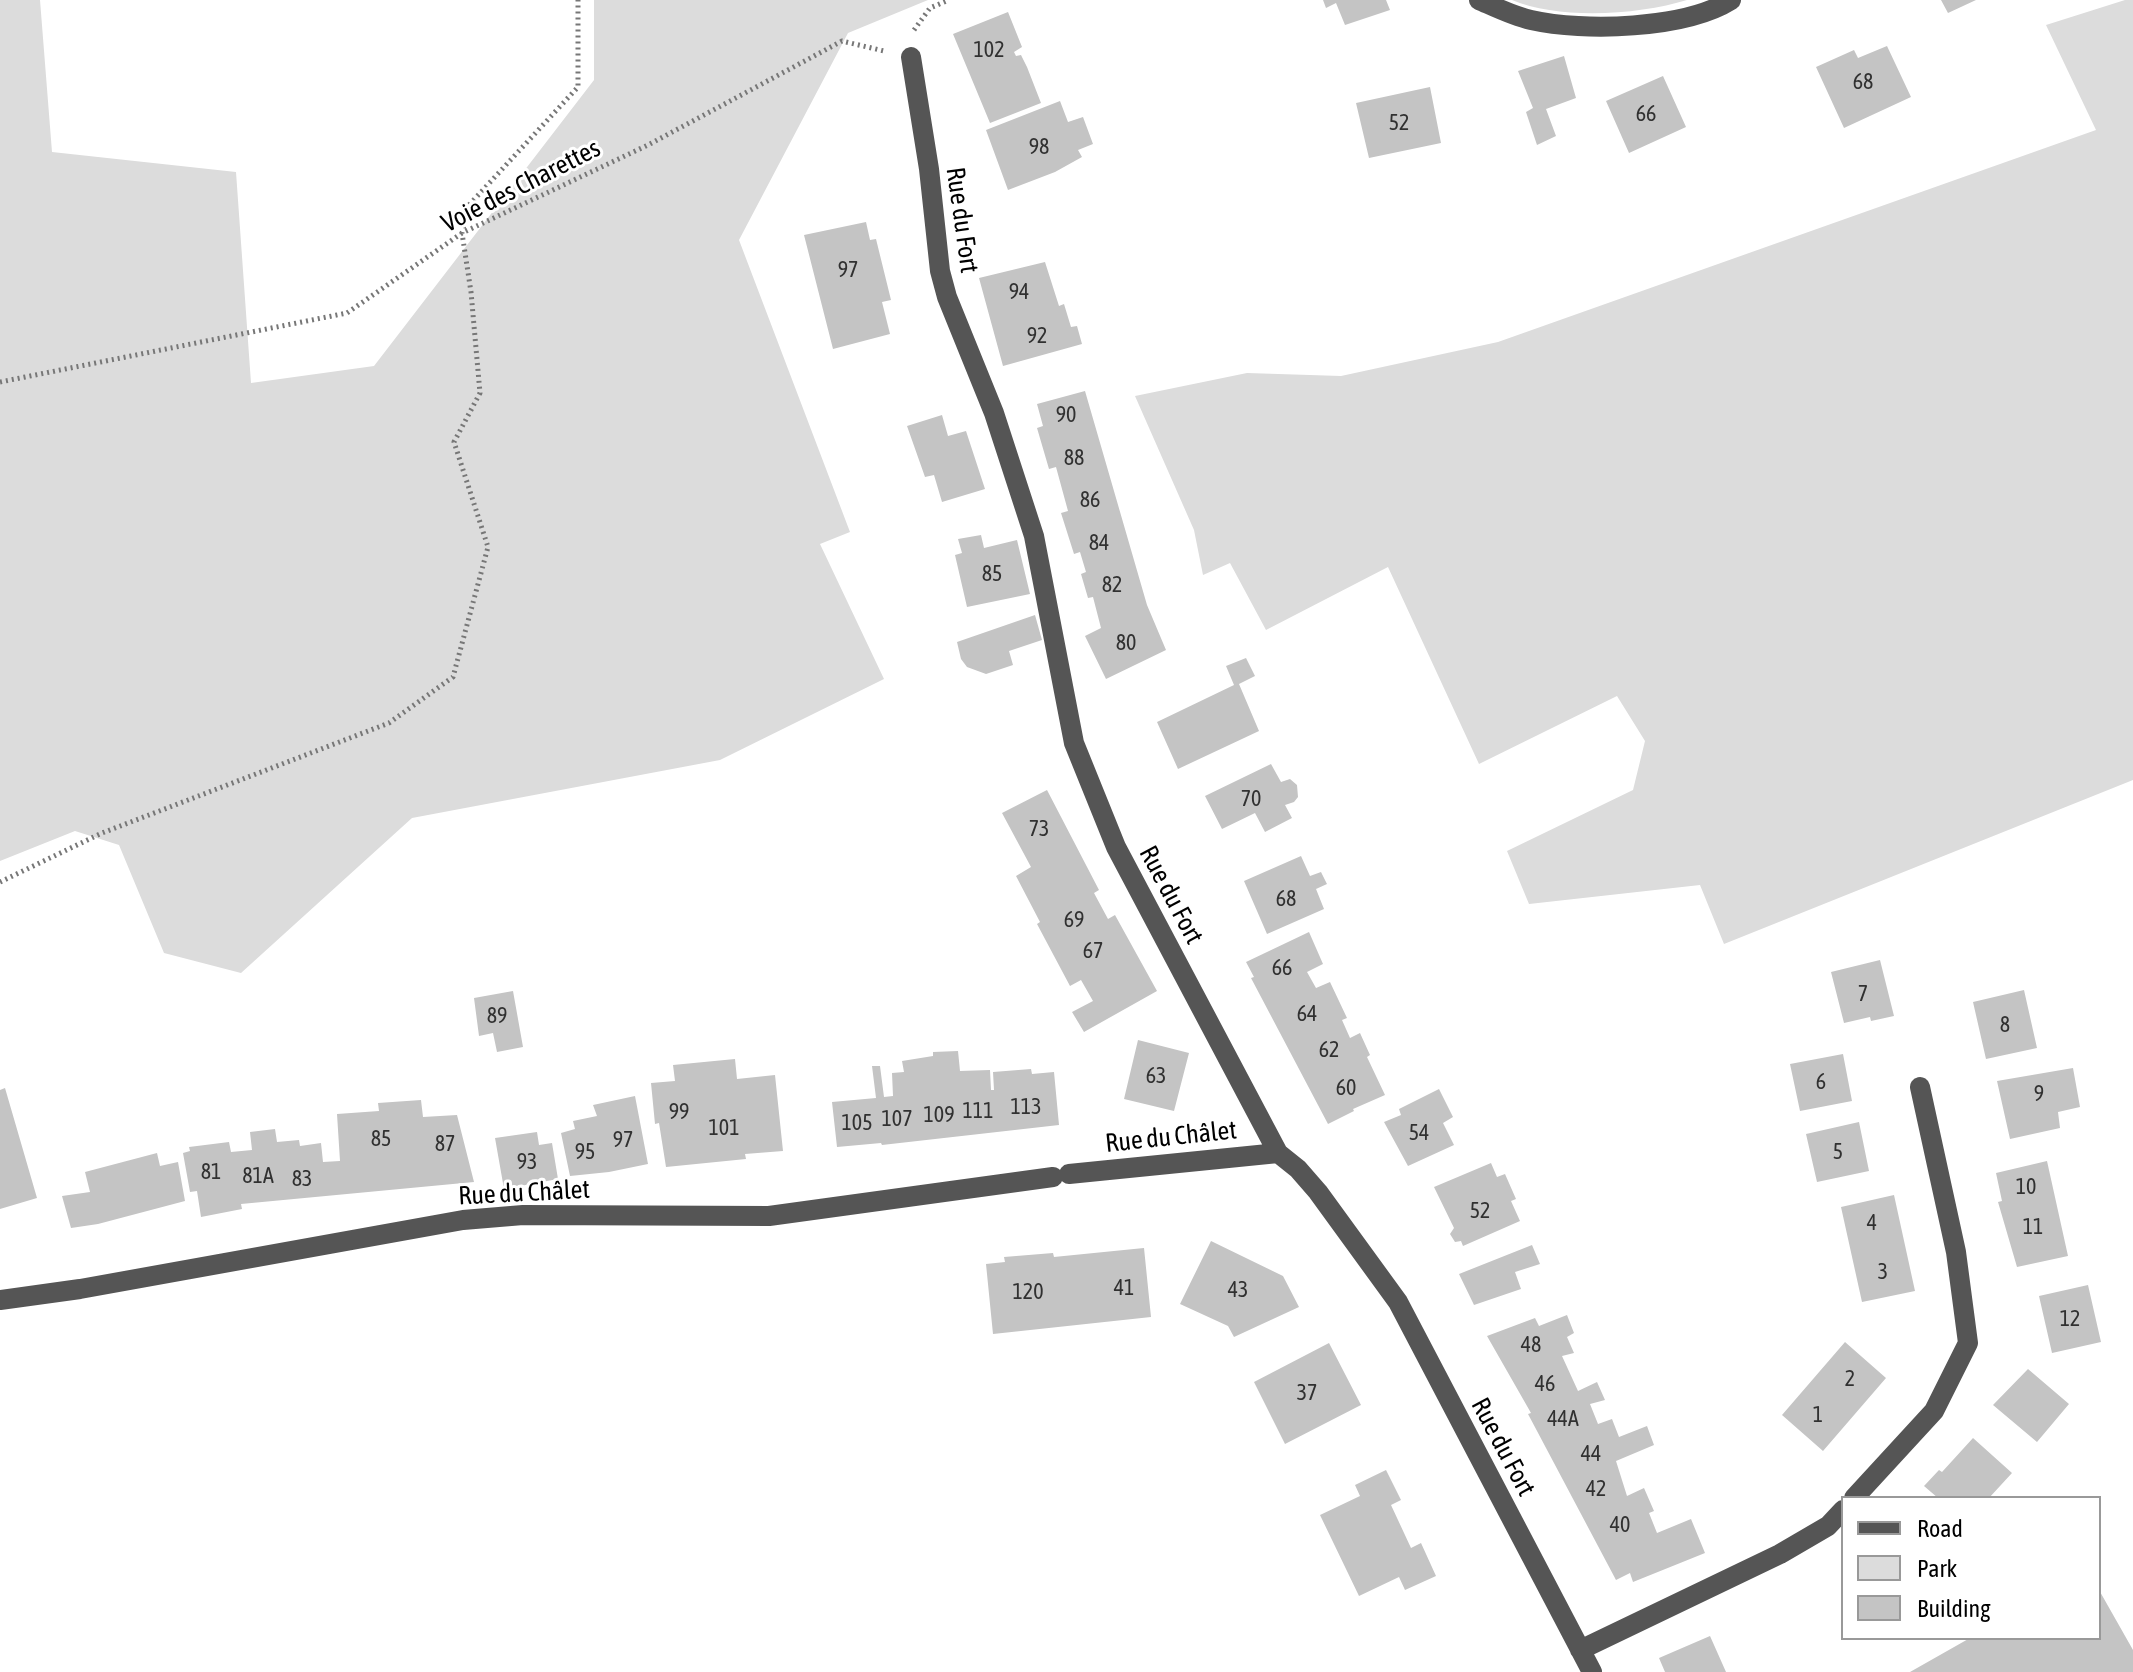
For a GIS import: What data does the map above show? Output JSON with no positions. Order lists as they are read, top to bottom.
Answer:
{
  "streets": {
    "street": ["Rue du Fort", "Rue du Châlet"],
    "path": ["Voie des Charettes"]
  },
  "crossings": [
    ["Voie des Charettes", "Rue du Fort"],
    ["Rue du Fort", "Rue du Châlet"]
  ],
  "house_numbers": [
    "102",
    "68",
    "66",
    "52",
    "98",
    "97",
    "94",
    "92",
    "90",
    "88",
    "86",
    "84",
    "85",
    "82",
    "80",
    "70",
    "73",
    "68",
    "69",
    "67",
    "66",
    "7",
    "64",
    "89",
    "8",
    "62",
    "63",
    "6",
    "60",
    "9",
    "113",
    "111",
    "99",
    "109",
    "107",
    "105",
    "101",
    "54",
    "85",
    "97",
    "87",
    "95",
    "5",
    "93",
    "81",
    "81A",
    "83",
    "10",
    "52",
    "4",
    "11",
    "3",
    "41",
    "43",
    "120",
    "12",
    "48",
    "2",
    "46",
    "37",
    "1",
    "44A",
    "44",
    "42",
    "40"
  ],
  "legend": ["Road", "Park", "Building"]
}
